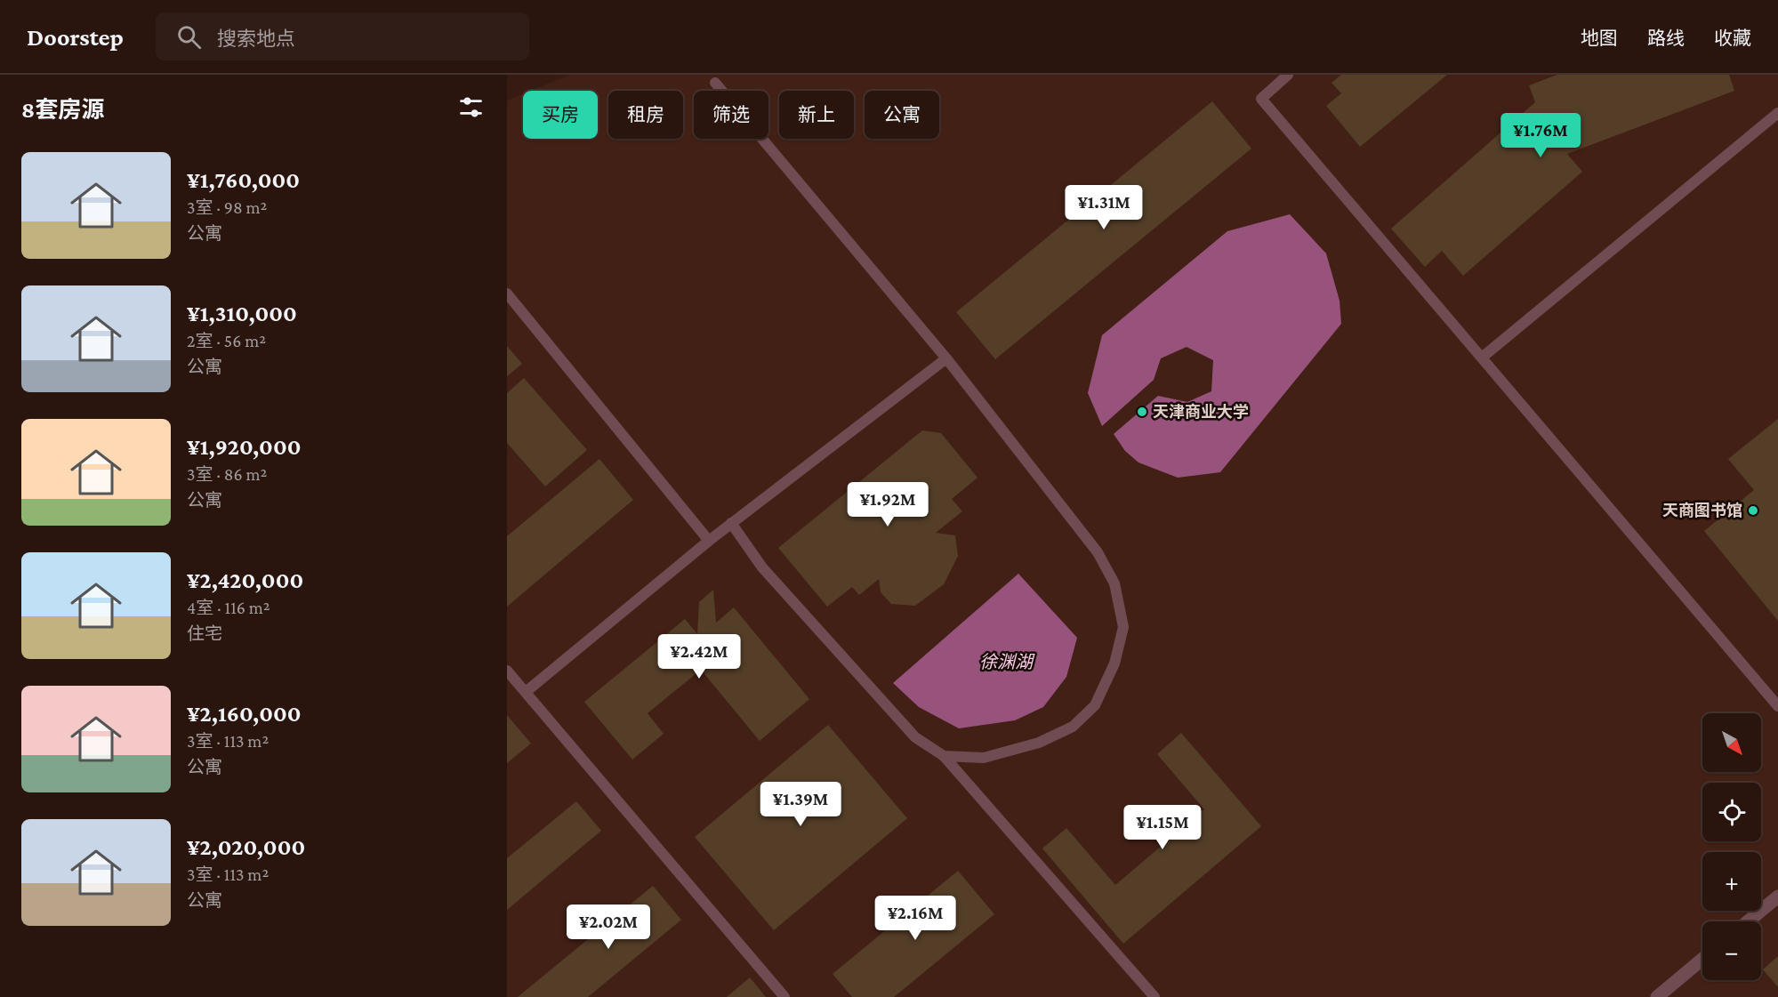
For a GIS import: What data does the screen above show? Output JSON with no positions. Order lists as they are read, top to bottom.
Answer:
{
  "water": ["徐渊湖"],
  "places": ["天津商业大学", "天商图书馆"],
  "north": "bottom right",
  "page": {
    "header": "Doorstep",
    "search": "搜索地点",
    "nav": ["地图", "路线", "收藏"],
    "heading": "8套房源",
    "chip": [
      "买房",
      "租房",
      "筛选",
      "新上",
      "公寓"
    ],
    "price": [
      "¥1.76M",
      "¥1.31M",
      "¥1.92M",
      "¥2.42M",
      "¥1.39M",
      "¥1.15M",
      "¥2.16M",
      "¥2.02M"
    ],
    "list": [
      {
        "name": "¥1,760,000",
        "note": "3室 · 98 m² · 公寓"
      },
      {
        "name": "¥1,310,000",
        "note": "2室 · 56 m² · 公寓"
      },
      {
        "name": "¥1,920,000",
        "note": "3室 · 86 m² · 公寓"
      },
      {
        "name": "¥2,420,000",
        "note": "4室 · 116 m² · 住宅"
      },
      {
        "name": "¥2,160,000",
        "note": "3室 · 113 m² · 公寓"
      },
      {
        "name": "¥2,020,000",
        "note": "3室 · 113 m² · 公寓"
      }
    ],
    "map_buttons": ["+", "−"]
  }
}
